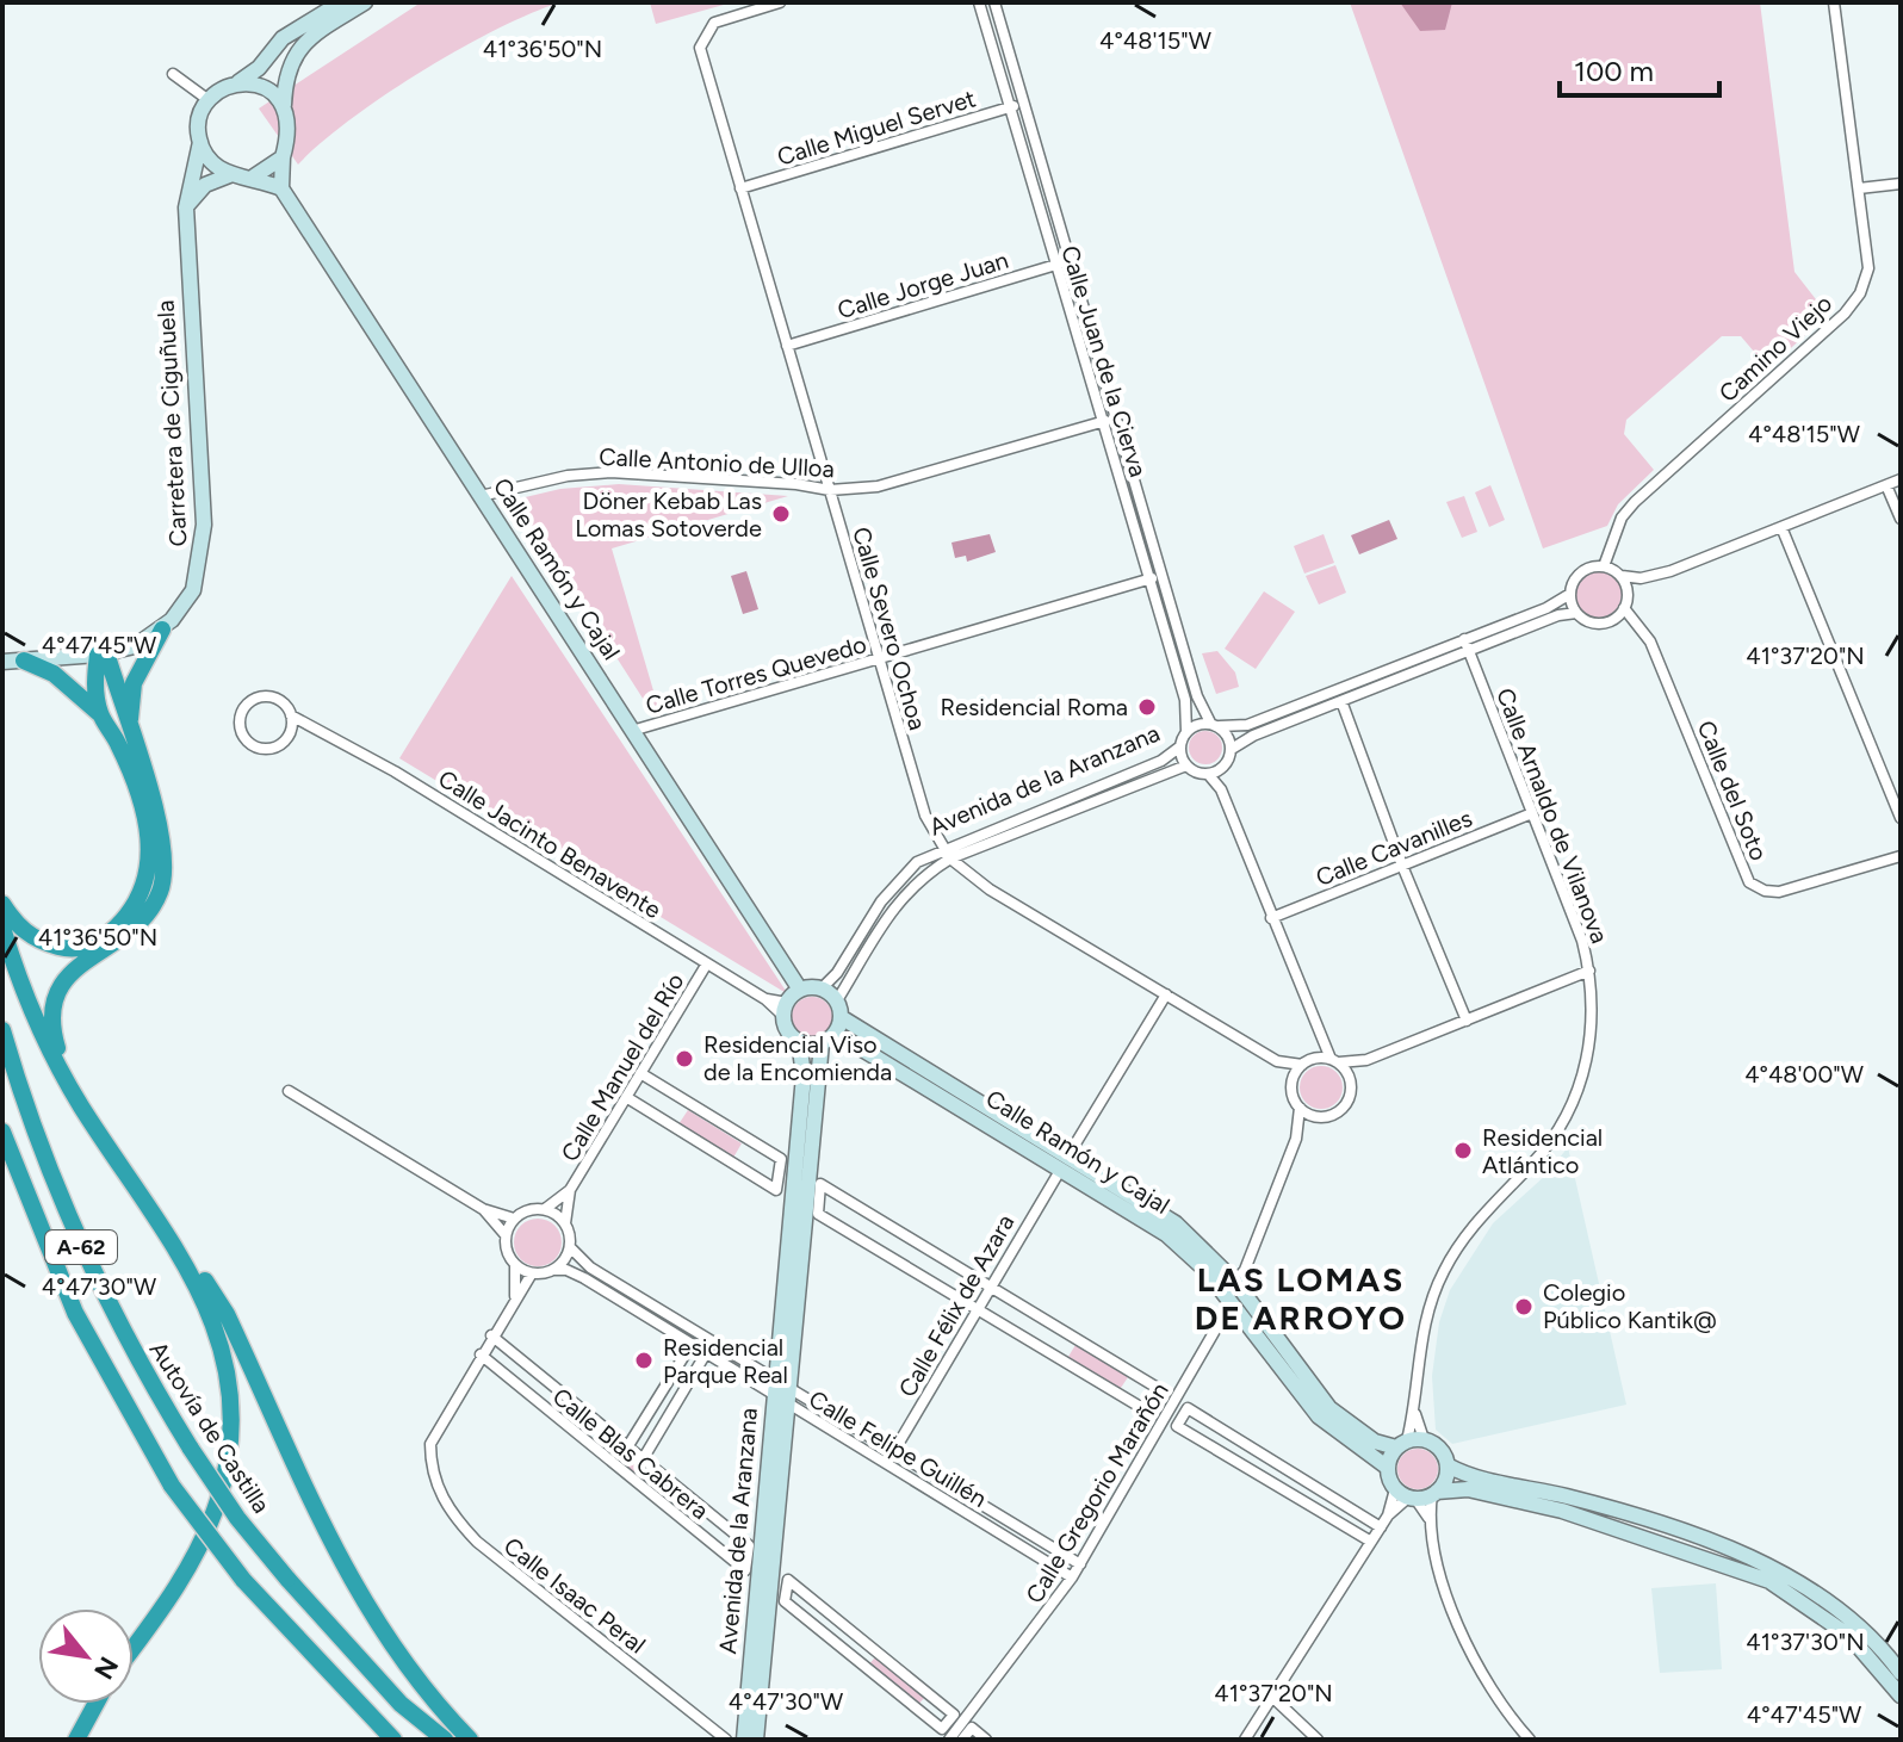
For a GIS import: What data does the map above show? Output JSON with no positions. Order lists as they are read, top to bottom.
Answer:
{
  "streets": {
    "highway": ["A-62", "Autovía de Castilla"],
    "street": [
      "Calle Miguel Servet",
      "Calle Jorge Juan",
      "Camino Viejo",
      "Calle Juan de la Cierva",
      "Carretera de Ciguñuela",
      "Calle Antonio de Ulloa",
      "Calle Ramón y Cajal",
      "Calle Severo Ochoa",
      "Calle Torres Quevedo",
      "Avenida de la Aranzana",
      "Calle del Soto",
      "Calle Arnaldo de Vilanova",
      "Calle Jacinto Benavente",
      "Calle Cavanilles",
      "Calle Manuel del Río",
      "Calle Félix de Azara",
      "Calle Felipe Guillén",
      "Calle Blas Cabrera",
      "Calle Gregorio Marañón",
      "Calle Isaac Peral"
    ]
  },
  "crossings": [
    ["Calle Miguel Servet", "Calle Juan de la Cierva"],
    ["Calle Miguel Servet", "Calle Severo Ochoa"],
    ["Calle Jorge Juan", "Calle Juan de la Cierva"],
    ["Calle Jorge Juan", "Calle Severo Ochoa"],
    ["Camino Viejo", "Calle del Soto"],
    ["Calle Juan de la Cierva", "Calle Antonio de Ulloa"],
    ["Calle Juan de la Cierva", "Calle Torres Quevedo"],
    ["Calle Juan de la Cierva", "Avenida de la Aranzana"],
    ["Calle Antonio de Ulloa", "Calle Ramón y Cajal"],
    ["Calle Antonio de Ulloa", "Calle Severo Ochoa"],
    ["Calle Ramón y Cajal", "Calle Torres Quevedo"],
    ["Calle Ramón y Cajal", "Avenida de la Aranzana"],
    ["Calle Ramón y Cajal", "Calle Arnaldo de Vilanova"],
    ["Calle Ramón y Cajal", "Calle Jacinto Benavente"],
    ["Calle Ramón y Cajal", "Calle Félix de Azara"],
    ["Calle Ramón y Cajal", "Calle Gregorio Marañón"],
    ["Calle Severo Ochoa", "Calle Torres Quevedo"],
    ["Calle Severo Ochoa", "Avenida de la Aranzana"],
    ["Calle Severo Ochoa", "Calle Félix de Azara"],
    ["Avenida de la Aranzana", "Calle Jacinto Benavente"],
    ["Avenida de la Aranzana", "Calle Felipe Guillén"],
    ["Calle Arnaldo de Vilanova", "Calle Cavanilles"],
    ["Calle Jacinto Benavente", "Calle Manuel del Río"],
    ["Calle Manuel del Río", "Calle Felipe Guillén"],
    ["Calle Félix de Azara", "Calle Felipe Guillén"],
    ["Calle Felipe Guillén", "Calle Gregorio Marañón"],
    ["Calle Blas Cabrera", "Calle Isaac Peral"]
  ],
  "districts": ["LAS LOMAS DE ARROYO"],
  "places": [
    "Döner Kebab Las Lomas Sotoverde",
    "Residencial Roma",
    "Residencial Viso de la Encomienda",
    "Residencial Atlántico",
    "Colegio Público Kantik@",
    "Residencial Parque Real"
  ],
  "scale_bar": "100 m",
  "north": "bottom right",
  "coordinates": [
    "4°48'15\"W",
    "41°36'50\"N",
    "4°47'45\"W",
    "41°37'20\"N",
    "4°48'00\"W",
    "4°47'30\"W",
    "41°37'30\"N"
  ]
}
